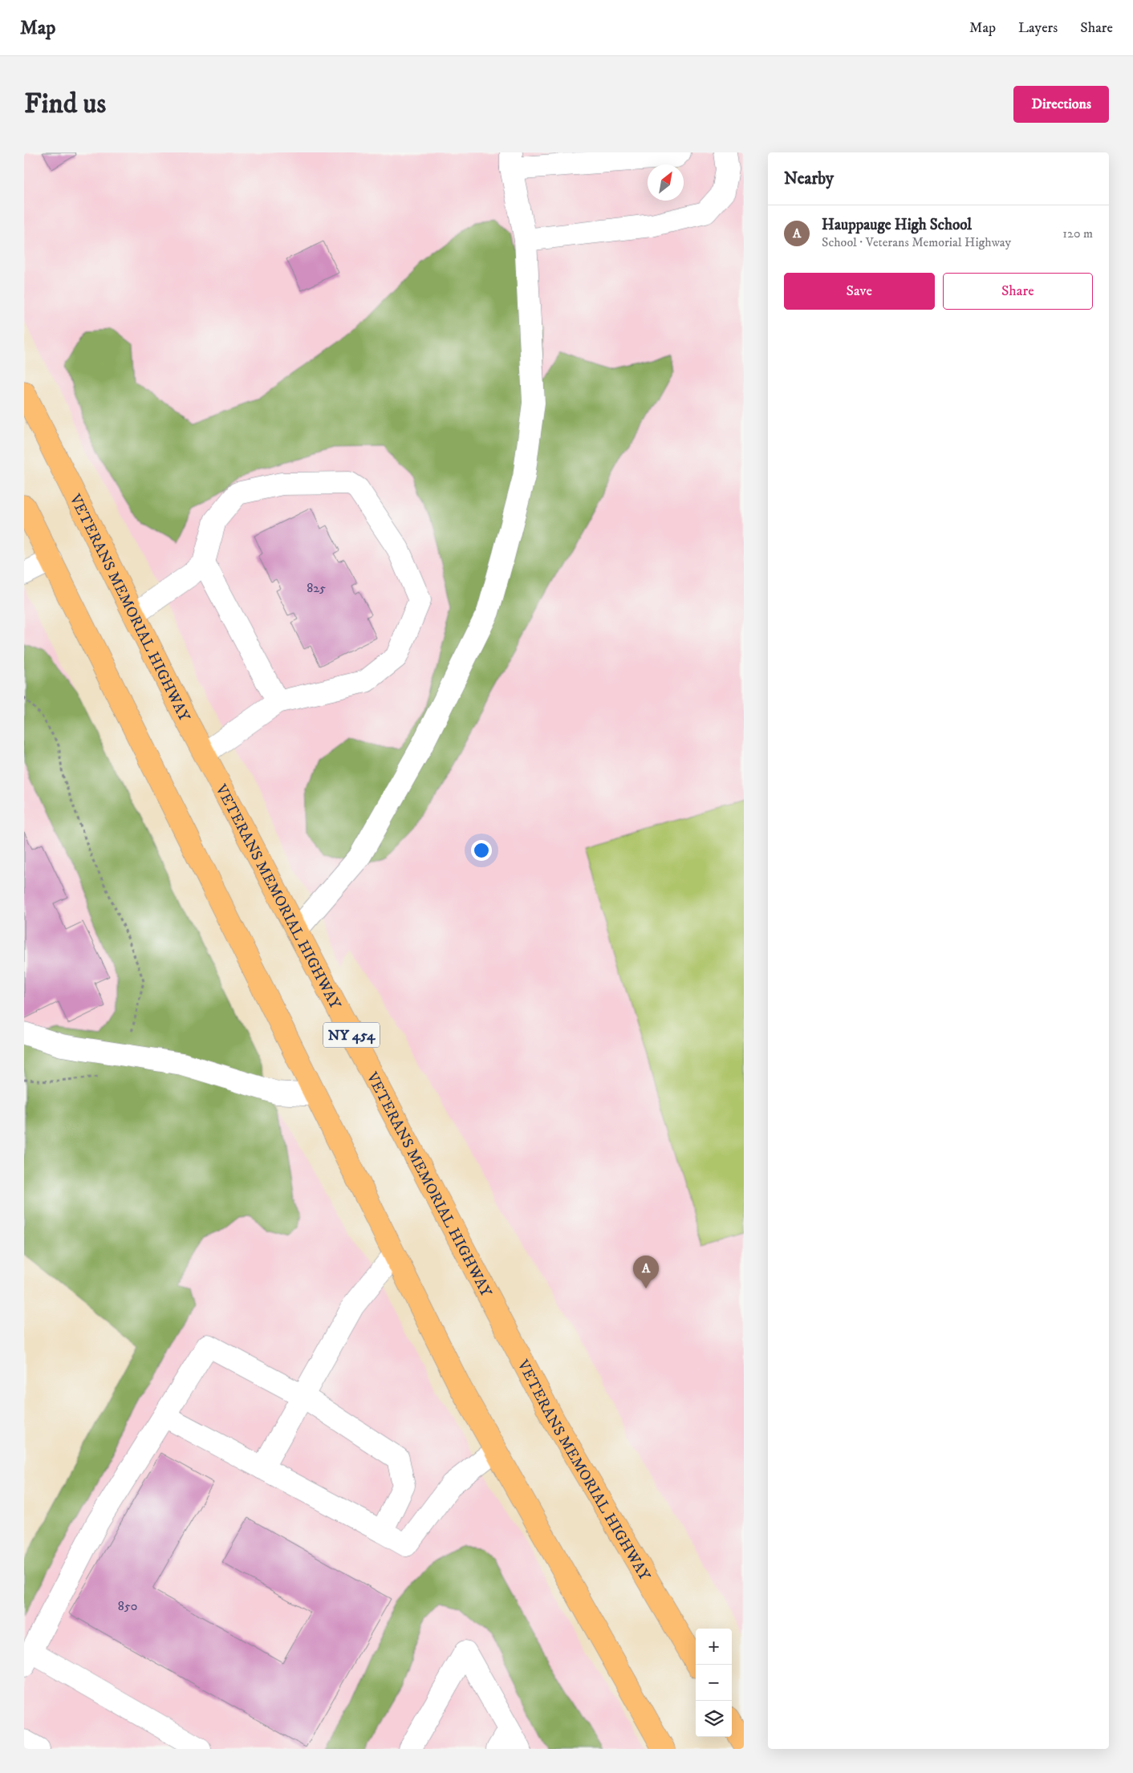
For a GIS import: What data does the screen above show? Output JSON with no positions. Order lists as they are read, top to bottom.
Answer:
{
  "streets": {
    "highway": ["VETERANS MEMORIAL HIGHWAY", "NY 454"]
  },
  "house_numbers": ["825", "850"],
  "north": "top right",
  "page": {
    "header": "Map",
    "nav": ["Map", "Layers", "Share"],
    "buttons": [
      "Directions",
      ["Save", "Share"]
    ],
    "title": "Find us",
    "heading": "Nearby",
    "list": [
      {
        "mark": "A",
        "name": "Hauppauge High School",
        "note": "School · Veterans Memorial Highway",
        "value": "120 m"
      }
    ],
    "pins": "A",
    "map_buttons": ["+", "−"]
  }
}
